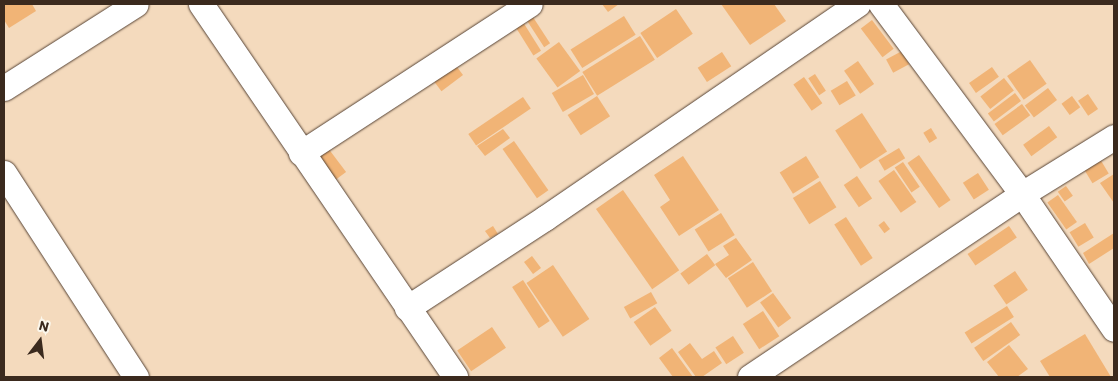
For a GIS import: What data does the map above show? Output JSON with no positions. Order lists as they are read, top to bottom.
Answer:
{
  "north": "top"
}
